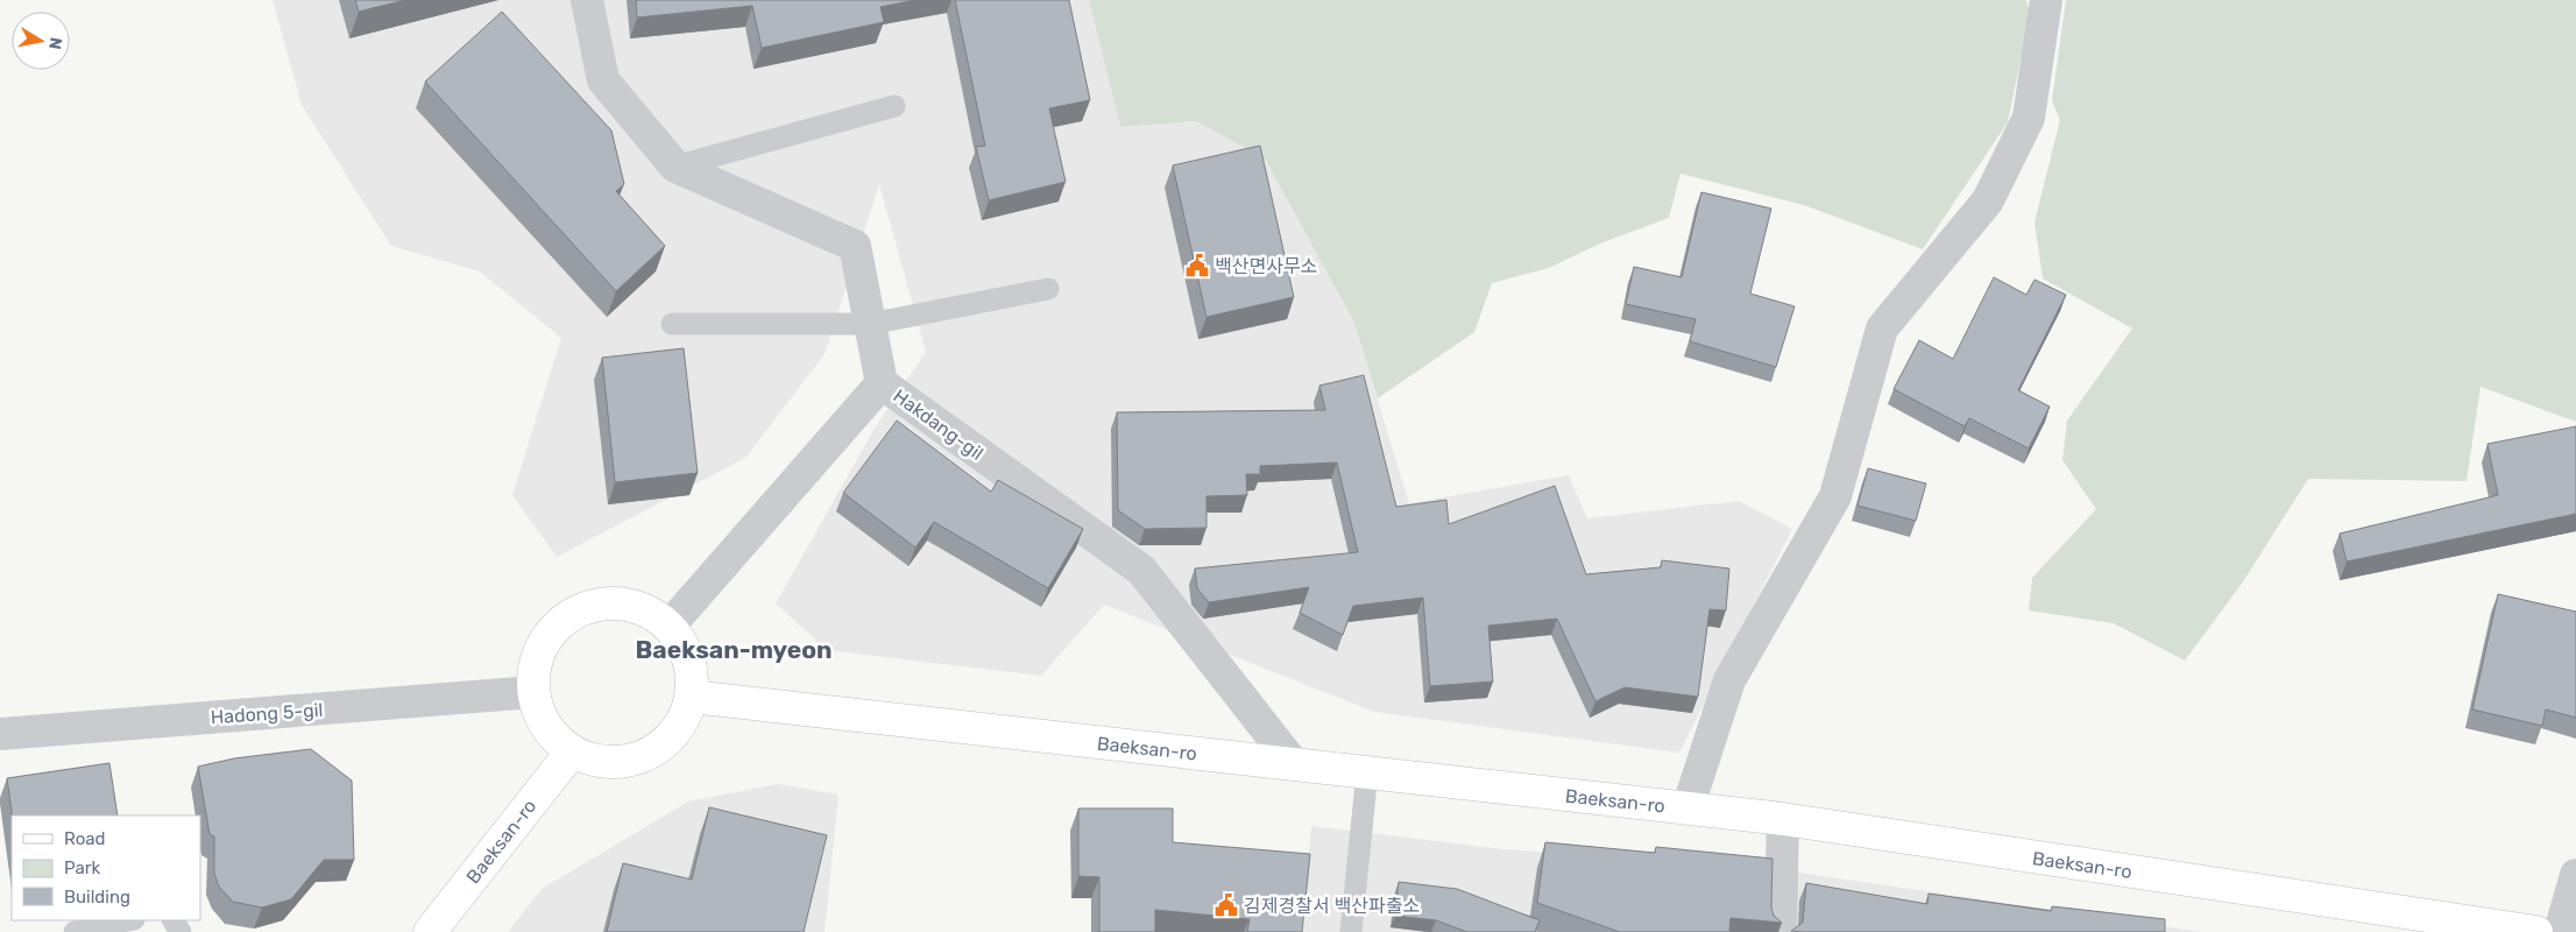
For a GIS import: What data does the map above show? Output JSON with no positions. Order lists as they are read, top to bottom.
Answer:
{
  "streets": {
    "main road": ["Baeksan-ro"],
    "street": ["Hakdang-gil", "Hadong 5-gil"]
  },
  "crossings": [
    ["Hakdang-gil", "Baeksan-ro"],
    ["Hadong 5-gil", "Baeksan-ro"]
  ],
  "districts": ["Baeksan-myeon"],
  "places": {
    "public building": ["백산면사무소", "김제경찰서 백산파출소"]
  },
  "legend": ["Road", "Park", "Building"],
  "north": "right"
}
